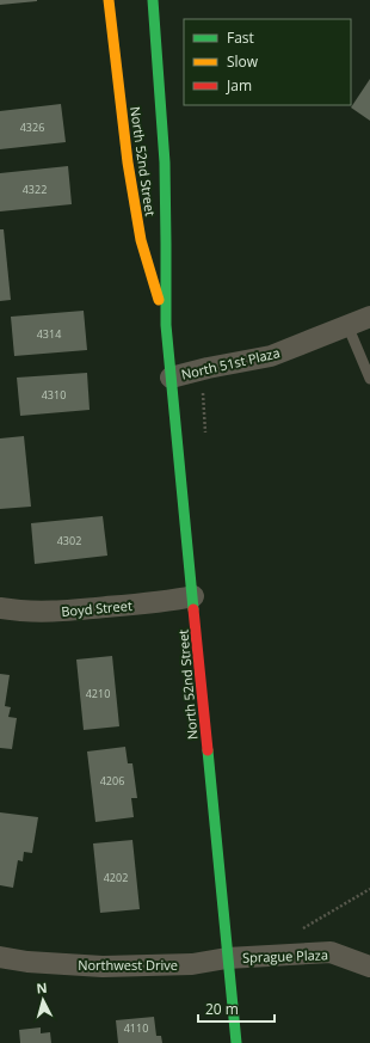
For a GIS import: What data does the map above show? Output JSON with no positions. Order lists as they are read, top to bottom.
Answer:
{
  "streets": {
    "main road": ["North 52nd Street"],
    "street": [
      "North 51st Plaza",
      "Boyd Street",
      "Sprague Plaza",
      "Northwest Drive"
    ]
  },
  "crossings": [
    ["North 52nd Street", "North 51st Plaza"],
    ["North 52nd Street", "Boyd Street"],
    ["North 52nd Street", "Sprague Plaza"],
    ["North 52nd Street", "Northwest Drive"],
    ["Sprague Plaza", "Northwest Drive"]
  ],
  "house_numbers": [
    "4326",
    "4322",
    "4314",
    "4310",
    "4302",
    "4210",
    "4206",
    "4202",
    "4110"
  ],
  "legend": ["Fast", "Slow", "Jam"],
  "scale_bar": "20 m",
  "north": "top"
}
